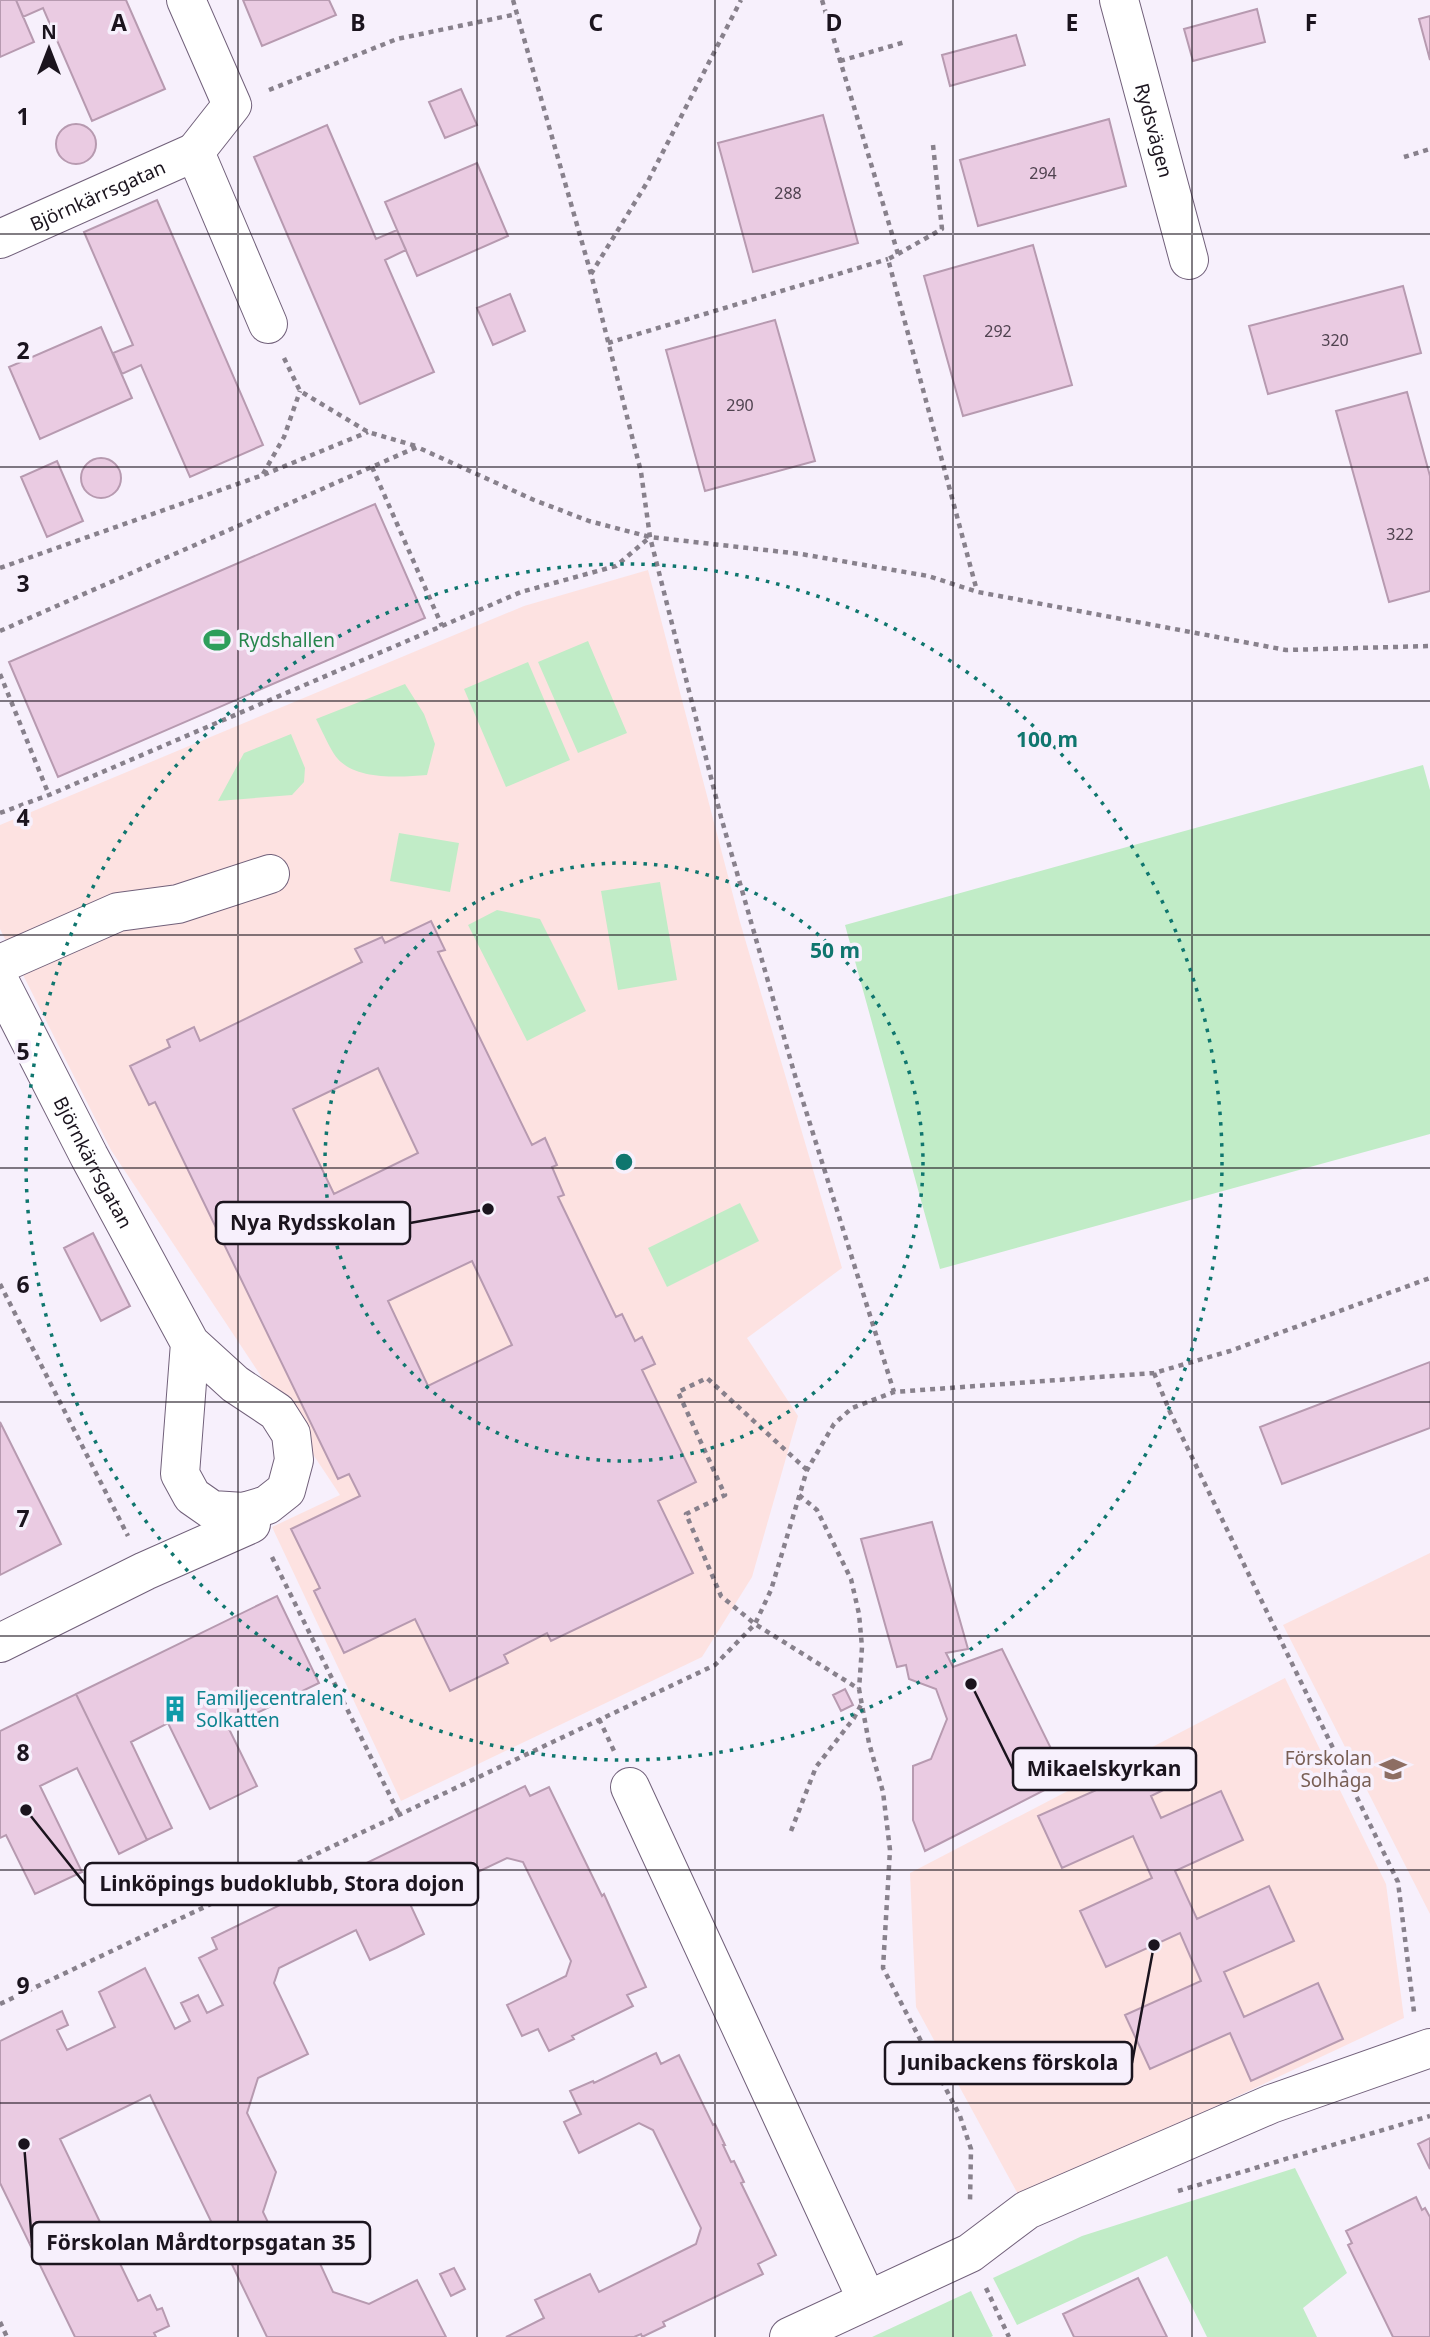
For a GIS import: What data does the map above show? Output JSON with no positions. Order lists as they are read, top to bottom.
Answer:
{
  "streets": {
    "street": ["Rydsvägen", "Björnkärrsgatan"]
  },
  "places": {
    "sports": ["Rydshallen"],
    "other": [
      "Nya Rydsskolan",
      "Mikaelskyrkan",
      "Linköpings budoklubb, Stora dojon",
      "Junibackens förskola",
      "Förskolan Mårdtorpsgatan 35"
    ],
    "building": ["Familjecentralen Solkatten"],
    "school or university": ["Förskolan Solhaga"]
  },
  "house_numbers": [
    "294",
    "288",
    "292",
    "320",
    "290",
    "322"
  ],
  "north": "top",
  "grid": {
    "columns": [
      "A",
      "B",
      "C",
      "D",
      "E",
      "F"
    ],
    "rows": [
      "1",
      "2",
      "3",
      "4",
      "5",
      "6",
      "7",
      "8",
      "9"
    ]
  },
  "rings": ["100 m", "50 m"]
}
